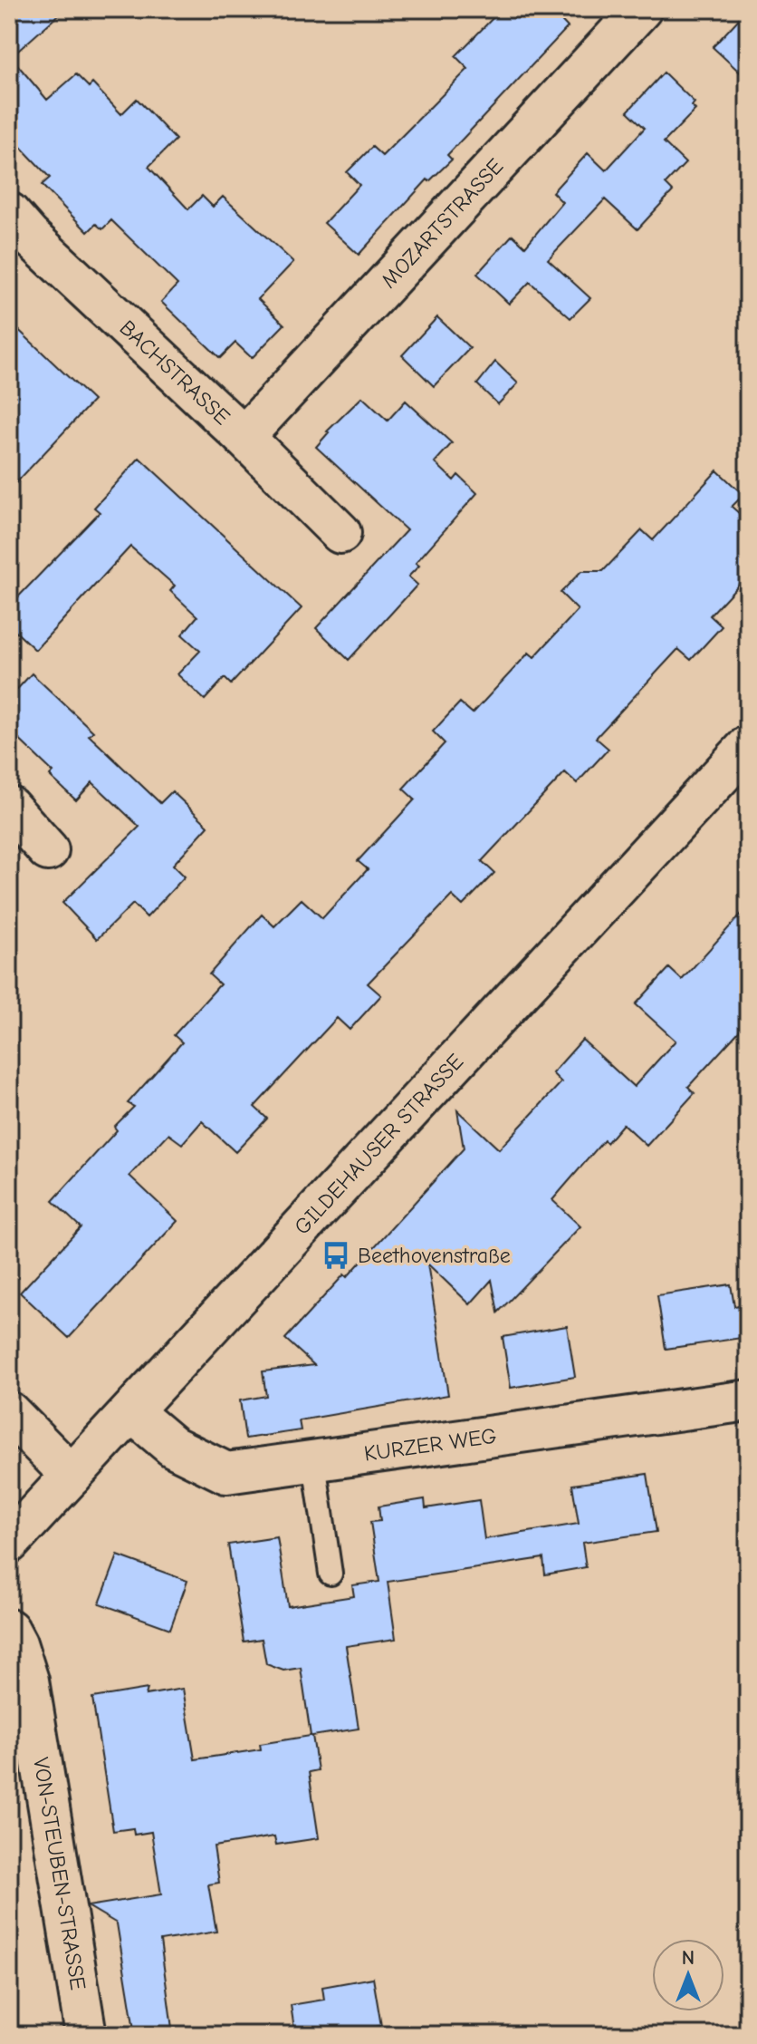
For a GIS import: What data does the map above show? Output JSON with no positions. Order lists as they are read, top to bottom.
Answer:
{
  "streets": {
    "street": [
      "MOZARTSTRASSE",
      "BACHSTRASSE",
      "GILDEHAUSER STRASSE",
      "KURZER WEG",
      "VON-STEUBEN-STRASSE"
    ]
  },
  "crossings": [
    ["MOZARTSTRASSE", "BACHSTRASSE"],
    ["GILDEHAUSER STRASSE", "KURZER WEG"]
  ],
  "places": {
    "bus stop": ["Beethovenstraße"]
  },
  "north": "top"
}
